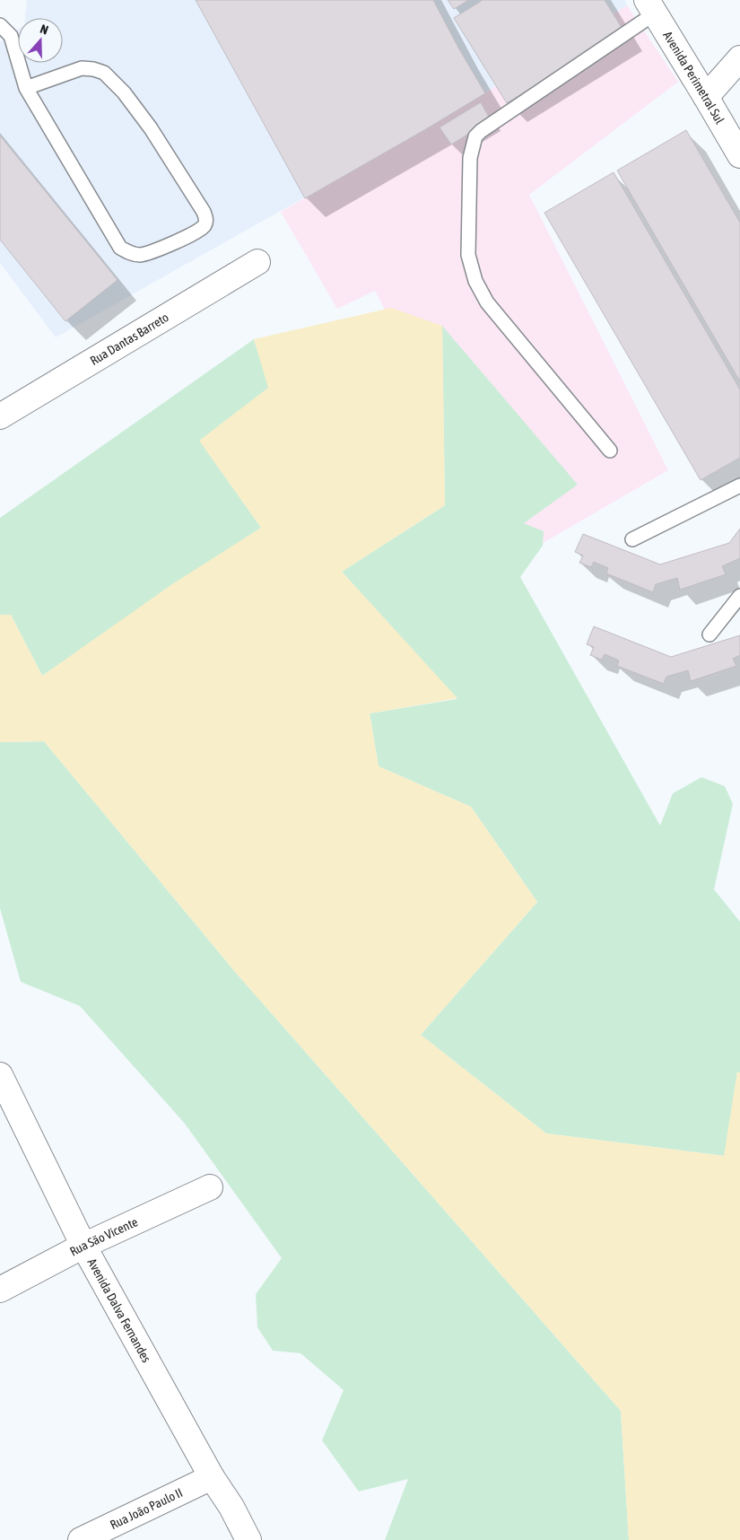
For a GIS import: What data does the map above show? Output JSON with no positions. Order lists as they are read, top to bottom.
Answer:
{
  "streets": {
    "street": [
      "Avenida Perimetral Sul",
      "Rua Dantas Barreto",
      "Rua São Vicente",
      "Avenida Dalva Fernandes",
      "Rua João Paulo II"
    ]
  },
  "crossings": [
    ["Rua São Vicente", "Avenida Dalva Fernandes"],
    ["Avenida Dalva Fernandes", "Rua João Paulo II"]
  ],
  "north": "top"
}
